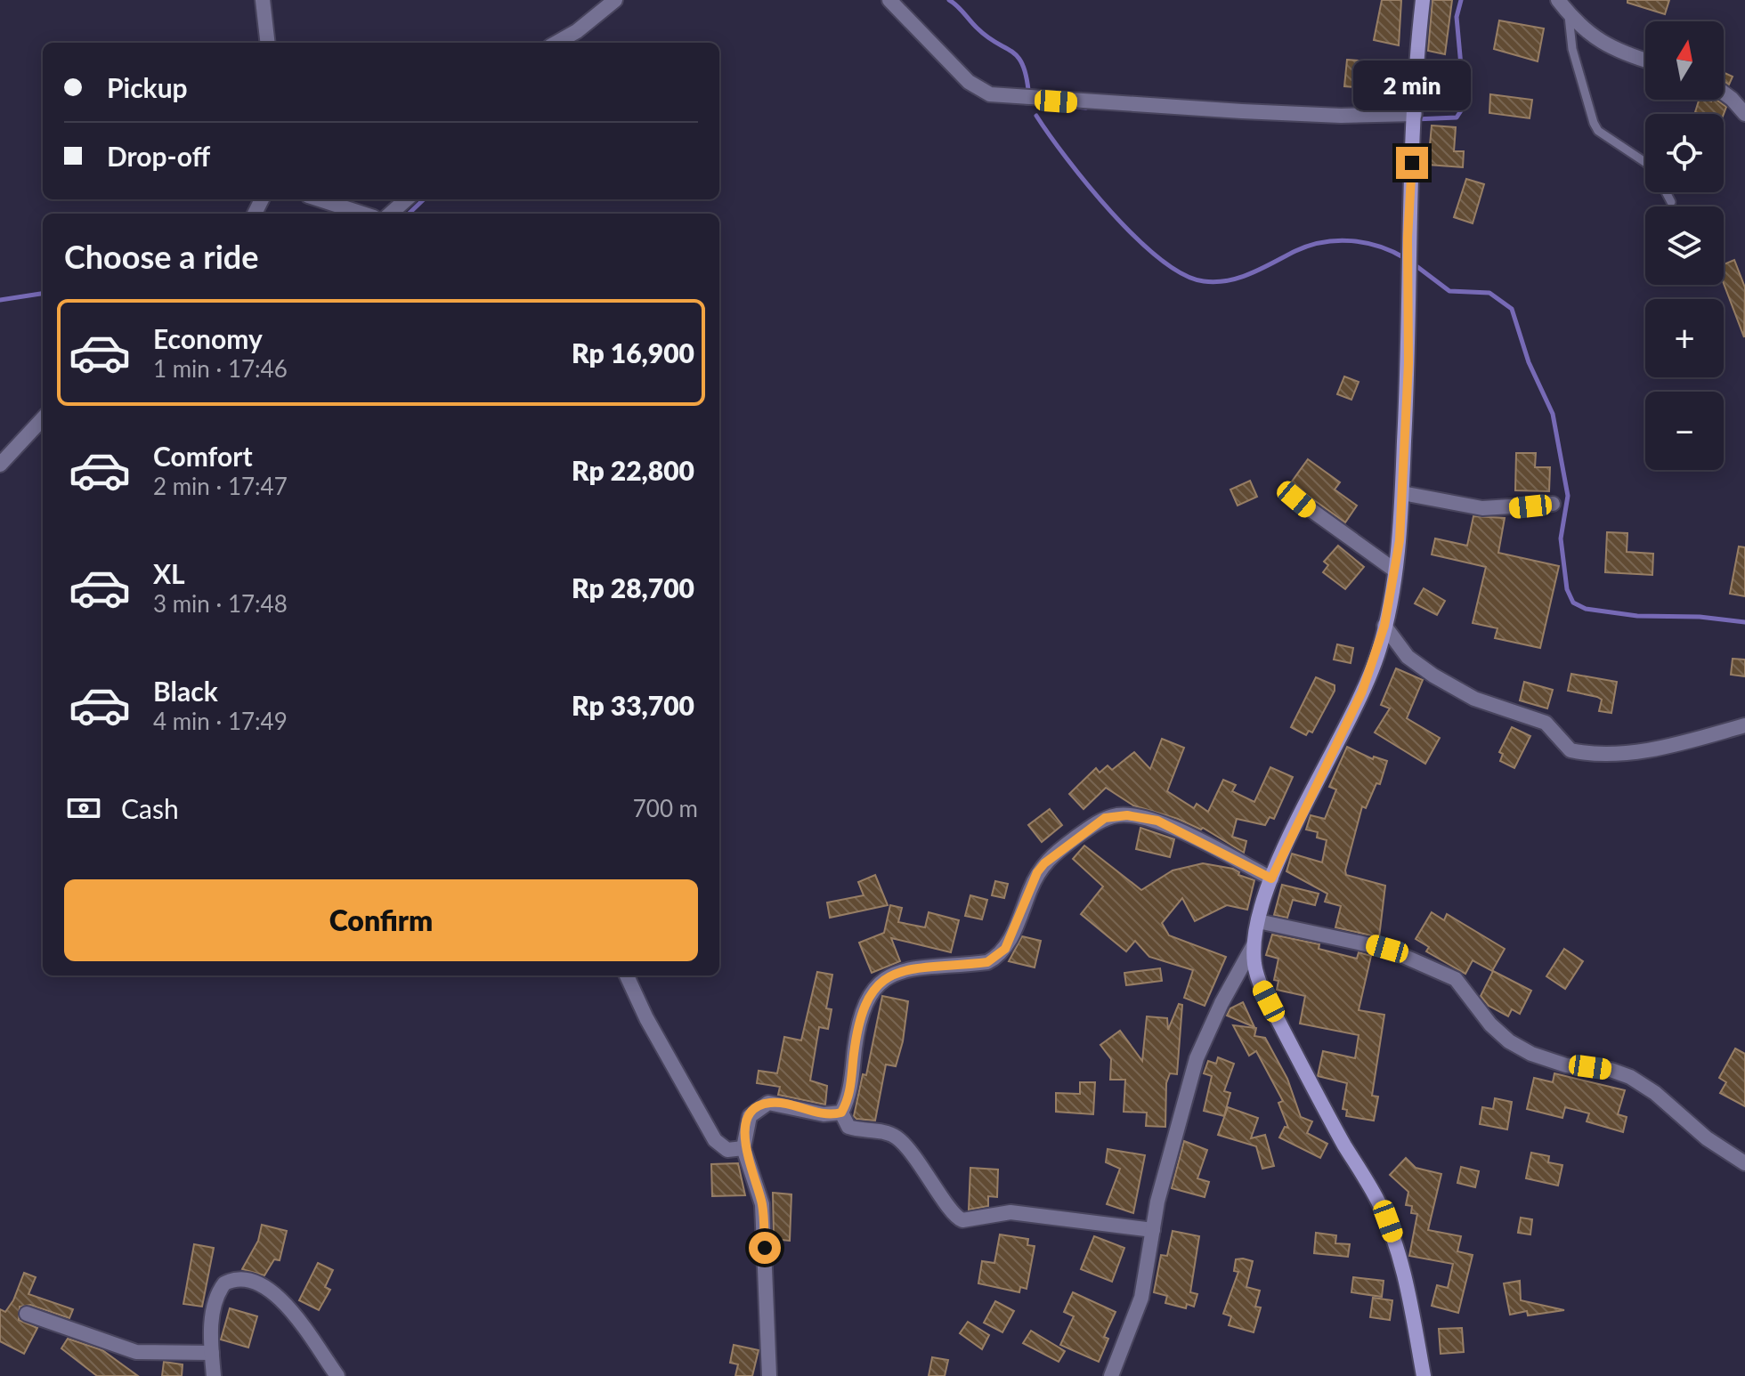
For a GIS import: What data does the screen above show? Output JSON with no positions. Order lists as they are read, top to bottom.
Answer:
{
  "north": "top",
  "page": {
    "map_buttons": ["+", "−"],
    "banner": ["Pickup", "Drop-off"],
    "bubble": "2 min",
    "heading": "Choose a ride",
    "list": [
      {
        "name": "Economy",
        "note": "1 min · 17:46",
        "value": "Rp 16,900"
      },
      {
        "name": "Comfort",
        "note": "2 min · 17:47",
        "value": "Rp 22,800"
      },
      {
        "name": "XL",
        "note": "3 min · 17:48",
        "value": "Rp 28,700"
      },
      {
        "name": "Black",
        "note": "4 min · 17:49",
        "value": "Rp 33,700"
      }
    ],
    "pay": ["Cash", "700 m"],
    "buttons": "Confirm"
  }
}
